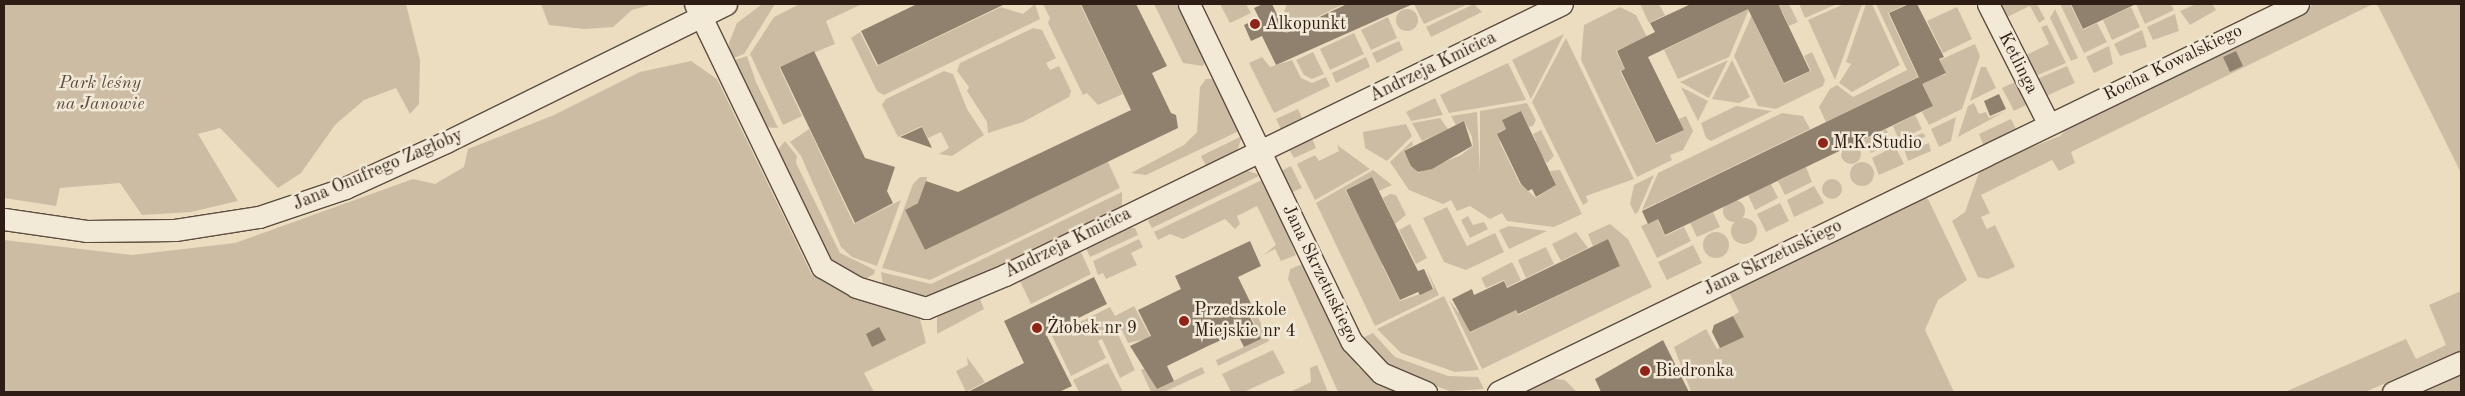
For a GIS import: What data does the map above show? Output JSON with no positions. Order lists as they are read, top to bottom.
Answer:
{
  "streets": {
    "street": [
      "Ketlinga",
      "Rocha Kowalskiego",
      "Andrzeja Kmicica",
      "Jana Onufrego Zagłoby",
      "Jana Skrzetuskiego"
    ]
  },
  "crossings": [
    ["Ketlinga", "Rocha Kowalskiego"],
    ["Ketlinga", "Jana Skrzetuskiego"],
    ["Rocha Kowalskiego", "Jana Skrzetuskiego"],
    ["Andrzeja Kmicica", "Jana Onufrego Zagłoby"],
    ["Andrzeja Kmicica", "Jana Skrzetuskiego"]
  ],
  "parks": ["Park leśny na Janowie"],
  "places": [
    "Alkopunkt",
    "M.K.Studio",
    "Przedszkole Miejskie nr 4",
    "Żłobek nr 9",
    "Biedronka"
  ]
}
